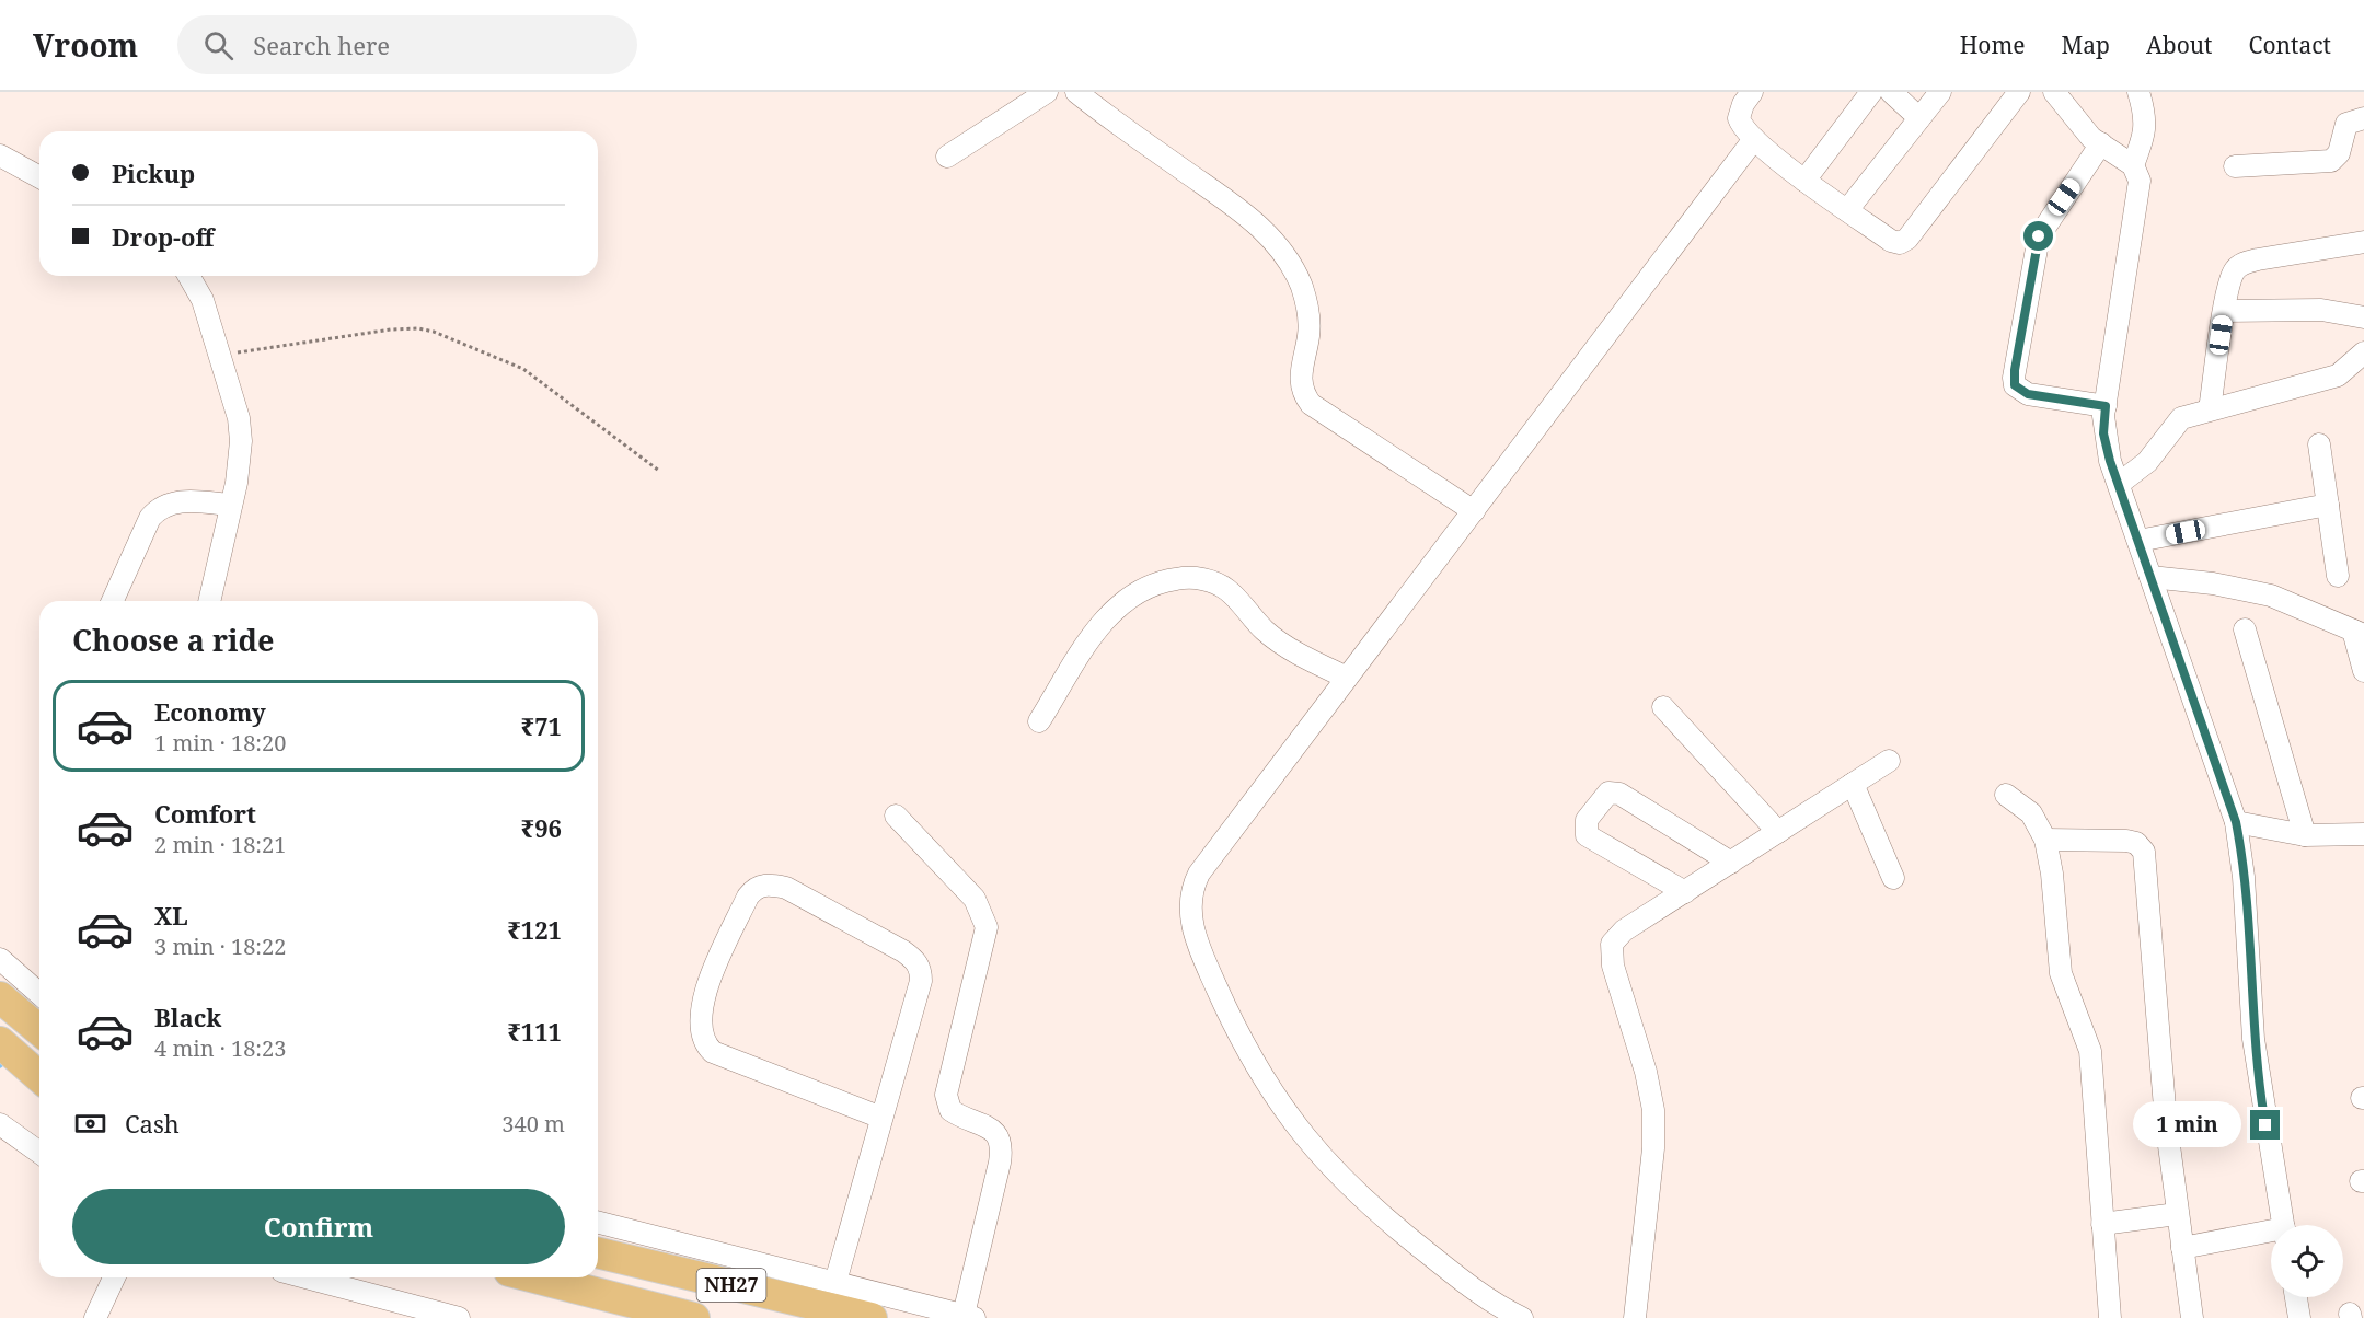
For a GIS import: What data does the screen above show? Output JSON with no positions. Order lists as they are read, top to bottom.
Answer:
{
  "streets": {
    "highway": ["NH27"]
  },
  "page": {
    "header": "Vroom",
    "search": "Search here",
    "nav": [
      "Home",
      "Map",
      "About",
      "Contact"
    ],
    "banner": ["Pickup", "Drop-off"],
    "heading": "Choose a ride",
    "list": [
      {
        "name": "Economy",
        "note": "1 min · 18:20",
        "value": "₹71"
      },
      {
        "name": "Comfort",
        "note": "2 min · 18:21",
        "value": "₹96"
      },
      {
        "name": "XL",
        "note": "3 min · 18:22",
        "value": "₹121"
      },
      {
        "name": "Black",
        "note": "4 min · 18:23",
        "value": "₹111"
      }
    ],
    "pay": ["Cash", "340 m"],
    "bubble": "1 min",
    "buttons": "Confirm"
  }
}
